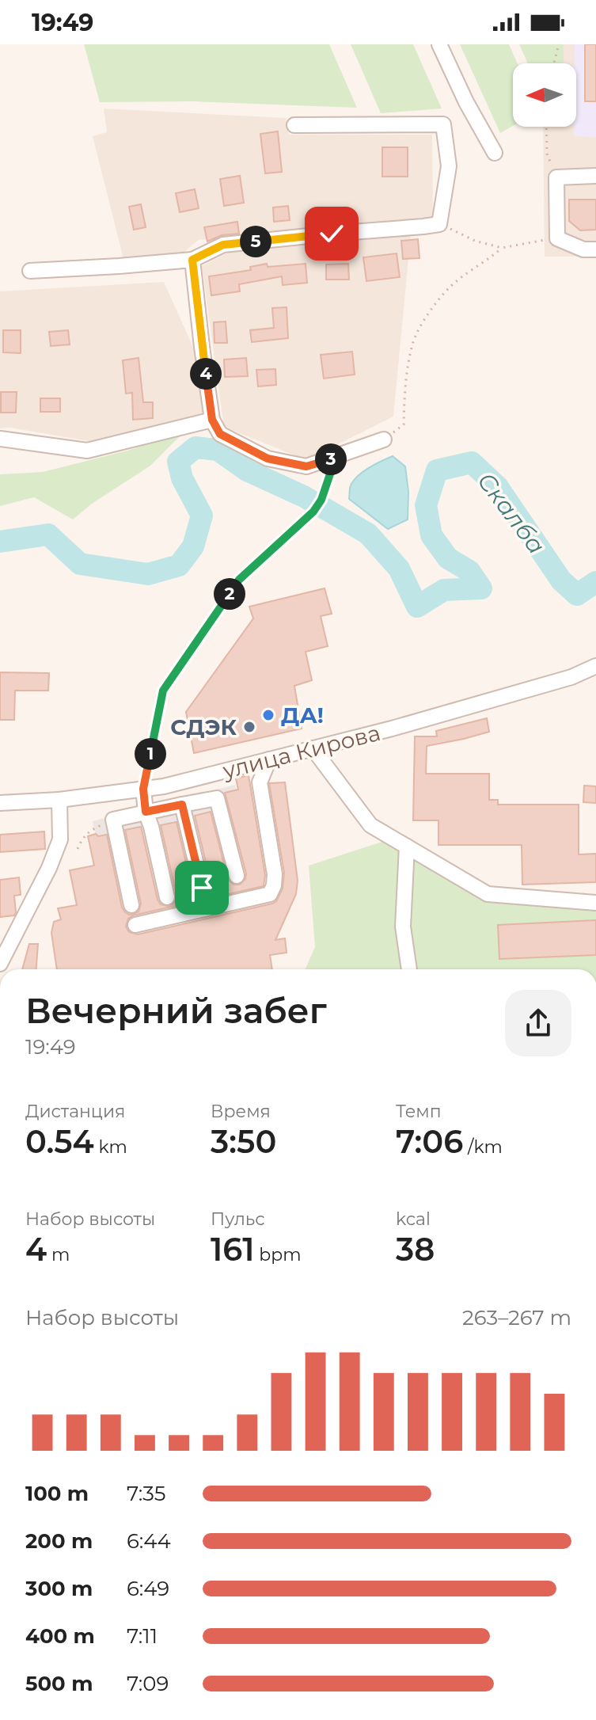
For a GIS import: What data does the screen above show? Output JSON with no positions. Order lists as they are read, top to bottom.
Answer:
{
  "streets": {
    "street": ["улица Кирова"]
  },
  "water": ["Скалба"],
  "places": ["ДА!", "СДЭК"],
  "north": "left",
  "page": {
    "status": "19:49",
    "pins": [
      "5",
      "4",
      "3",
      "2",
      "1"
    ],
    "heading": ["Вечерний забег", "19:49"],
    "stats": [
      ["Дистанция", "0.54 km"],
      ["Время", "3:50"],
      ["Темп", "7:06 /km"],
      ["Набор высоты", "4 m"],
      ["Пульс", "161 bpm"],
      ["kcal", "38"]
    ],
    "chart": ["Набор высоты", "263–267 m"],
    "list": [
      {
        "name": "100 m",
        "note": "7:35"
      },
      {
        "name": "200 m",
        "note": "6:44"
      },
      {
        "name": "300 m",
        "note": "6:49"
      },
      {
        "name": "400 m",
        "note": "7:11"
      },
      {
        "name": "500 m",
        "note": "7:09"
      }
    ]
  }
}
